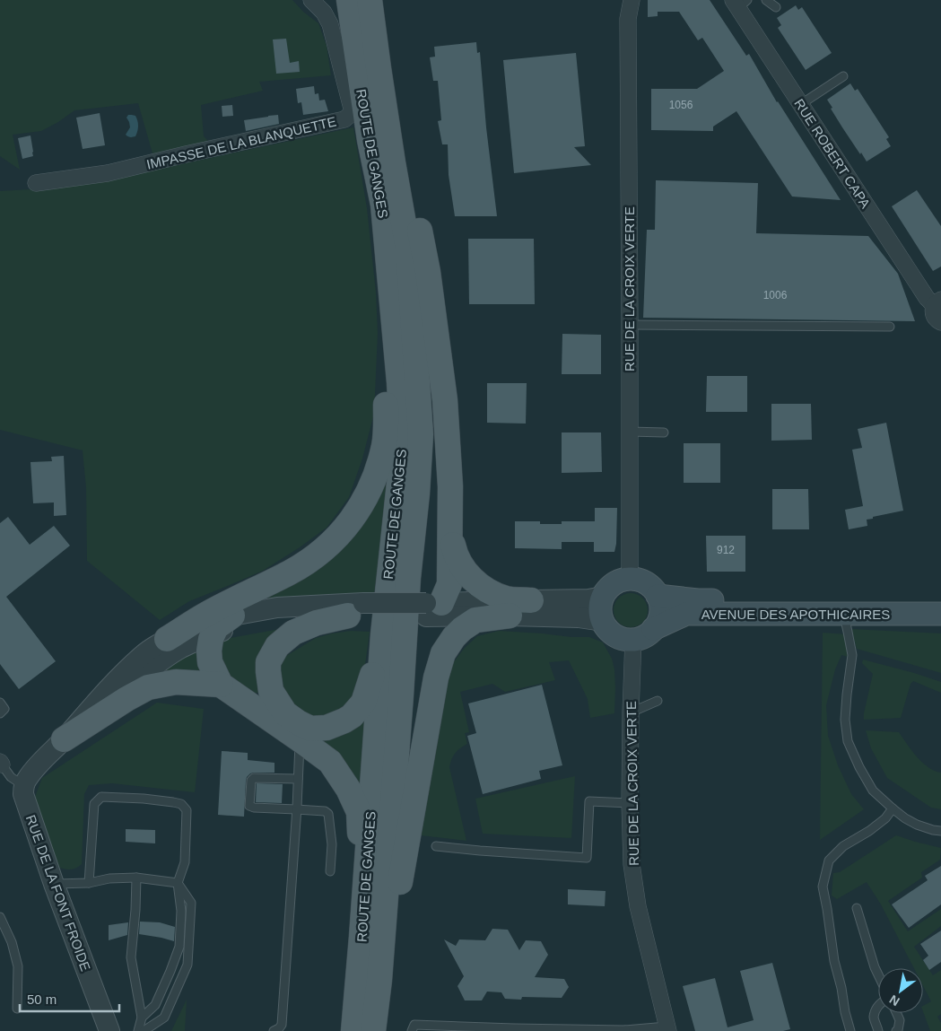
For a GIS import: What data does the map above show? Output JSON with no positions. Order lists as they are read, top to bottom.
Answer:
{
  "streets": {
    "main road": ["ROUTE DE GANGES", "AVENUE DES APOTHICAIRES"],
    "street": [
      "IMPASSE DE LA BLANQUETTE",
      "RUE ROBERT CAPA",
      "RUE DE LA CROIX VERTE",
      "RUE DE LA FONT FROIDE"
    ]
  },
  "crossings": [
    ["RUE DE LA CROIX VERTE", "AVENUE DES APOTHICAIRES"]
  ],
  "house_numbers": ["1056", "1006", "912"],
  "scale_bar": "50 m",
  "north": "bottom left"
}
